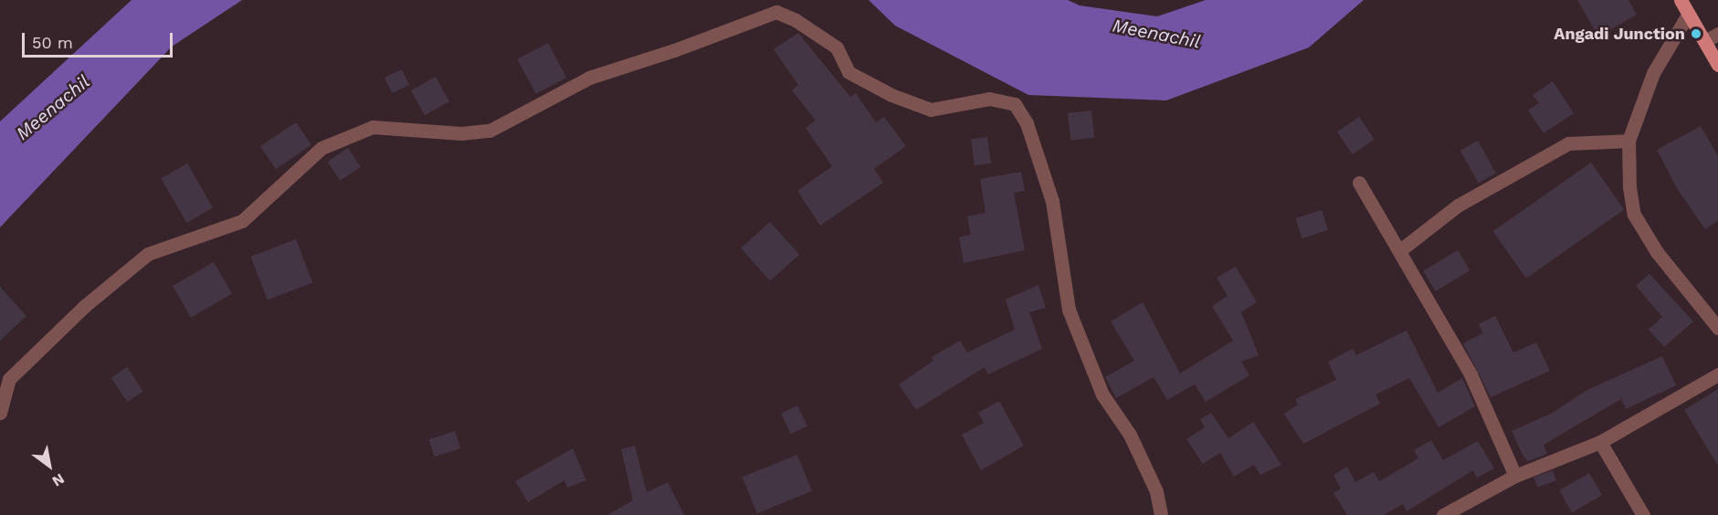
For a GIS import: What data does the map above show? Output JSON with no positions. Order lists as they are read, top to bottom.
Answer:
{
  "water": ["Meenachil"],
  "places": ["Angadi Junction"],
  "scale_bar": "50 m",
  "north": "bottom right"
}
